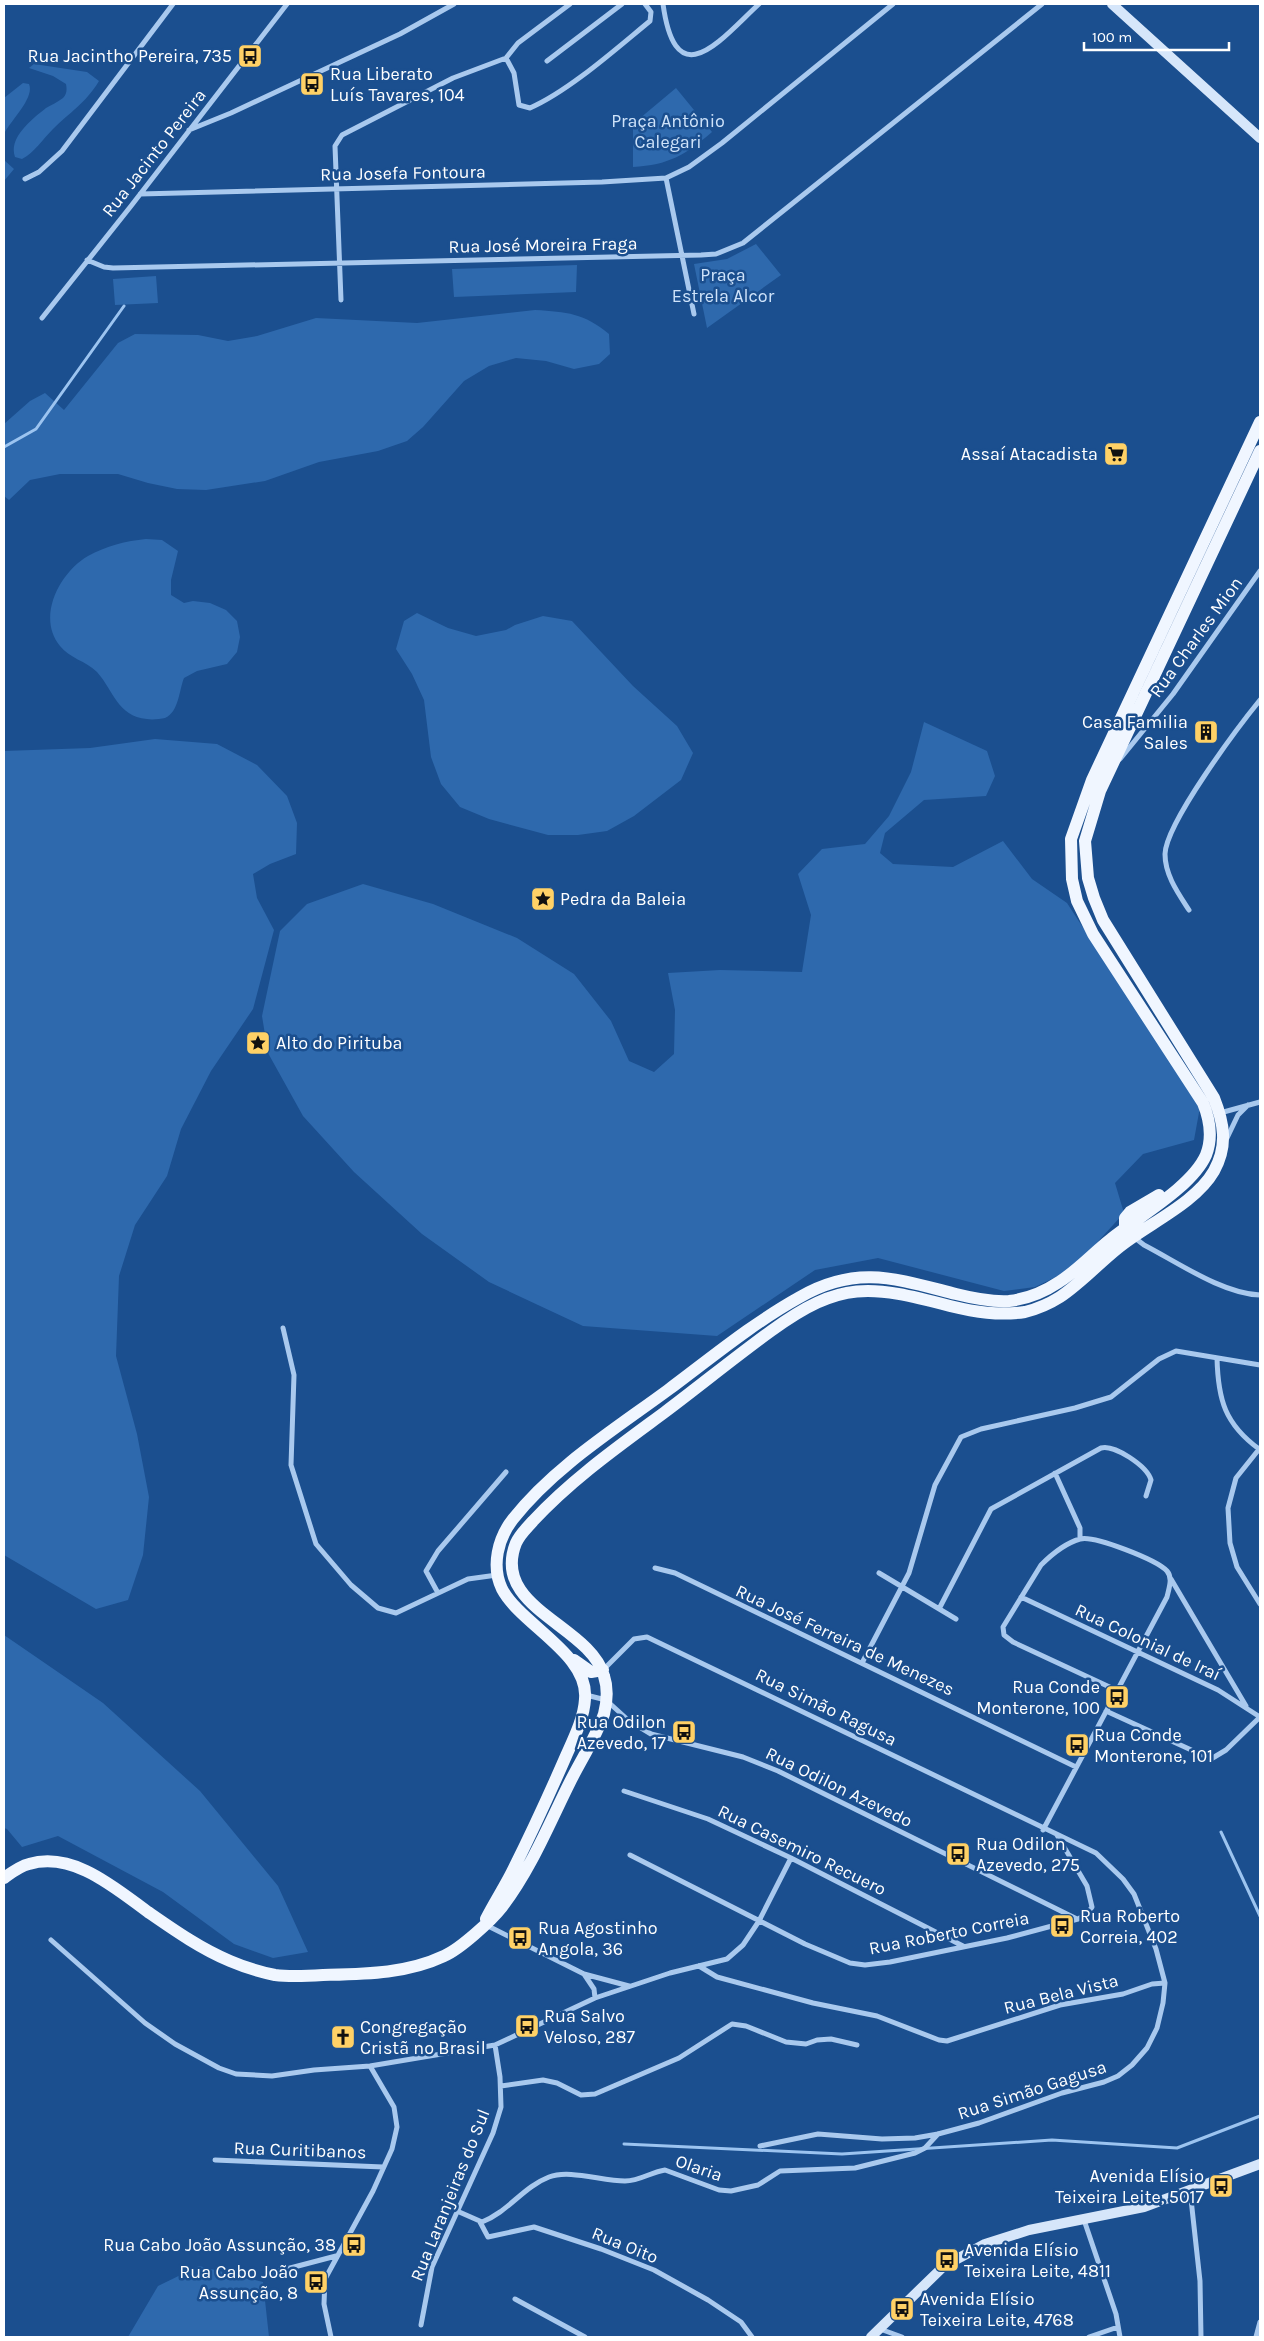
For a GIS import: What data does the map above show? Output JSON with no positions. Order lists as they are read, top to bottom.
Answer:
{
  "streets": {
    "street": [
      "Rua Jacinto Pereira",
      "Rua Josefa Fontoura",
      "Rua José Moreira Fraga",
      "Rua Charles Mion",
      "Rua José Ferreira de Menezes",
      "Rua Colonial de Iraí",
      "Rua Simão Ragusa",
      "Rua Odilon Azevedo",
      "Rua Casemiro Recuero",
      "Rua Roberto Correia",
      "Rua Bela Vista",
      "Rua Simão Gagusa",
      "Rua Curitibanos",
      "Olaria",
      "Rua Laranjeiras do Sul",
      "Rua Oito"
    ]
  },
  "crossings": [
    ["Rua Jacinto Pereira", "Rua Josefa Fontoura"],
    ["Rua Jacinto Pereira", "Rua José Moreira Fraga"],
    ["Rua Simão Ragusa", "Rua Simão Gagusa"],
    ["Rua Odilon Azevedo", "Rua Roberto Correia"],
    ["Rua Casemiro Recuero", "Rua Roberto Correia"],
    ["Rua Bela Vista", "Rua Simão Gagusa"],
    ["Rua Simão Gagusa", "Olaria"],
    ["Olaria", "Rua Oito"]
  ],
  "parks": ["Praça Antônio Calegari", "Praça Estrela Alcor"],
  "places": {
    "bus stop": [
      "Rua Jacintho Pereira, 735",
      "Rua Liberato Luís Tavares, 104",
      "Rua Conde Monterone, 100",
      "Rua Odilon Azevedo, 17",
      "Rua Conde Monterone, 101",
      "Rua Odilon Azevedo, 275",
      "Rua Roberto Correia, 402",
      "Rua Agostinho Angola, 36",
      "Rua Salvo Veloso, 287",
      "Avenida Elísio Teixeira Leite, 5017",
      "Rua Cabo João Assunção, 38",
      "Avenida Elísio Teixeira Leite, 4811",
      "Rua Cabo João Assunção, 8",
      "Avenida Elísio Teixeira Leite, 4768"
    ],
    "supermarket": ["Assaí Atacadista"],
    "building": ["Casa Familia Sales"],
    "place": ["Pedra da Baleia", "Alto do Pirituba"],
    "church": ["Congregação Cristã no Brasil"]
  },
  "scale_bar": "100 m"
}
